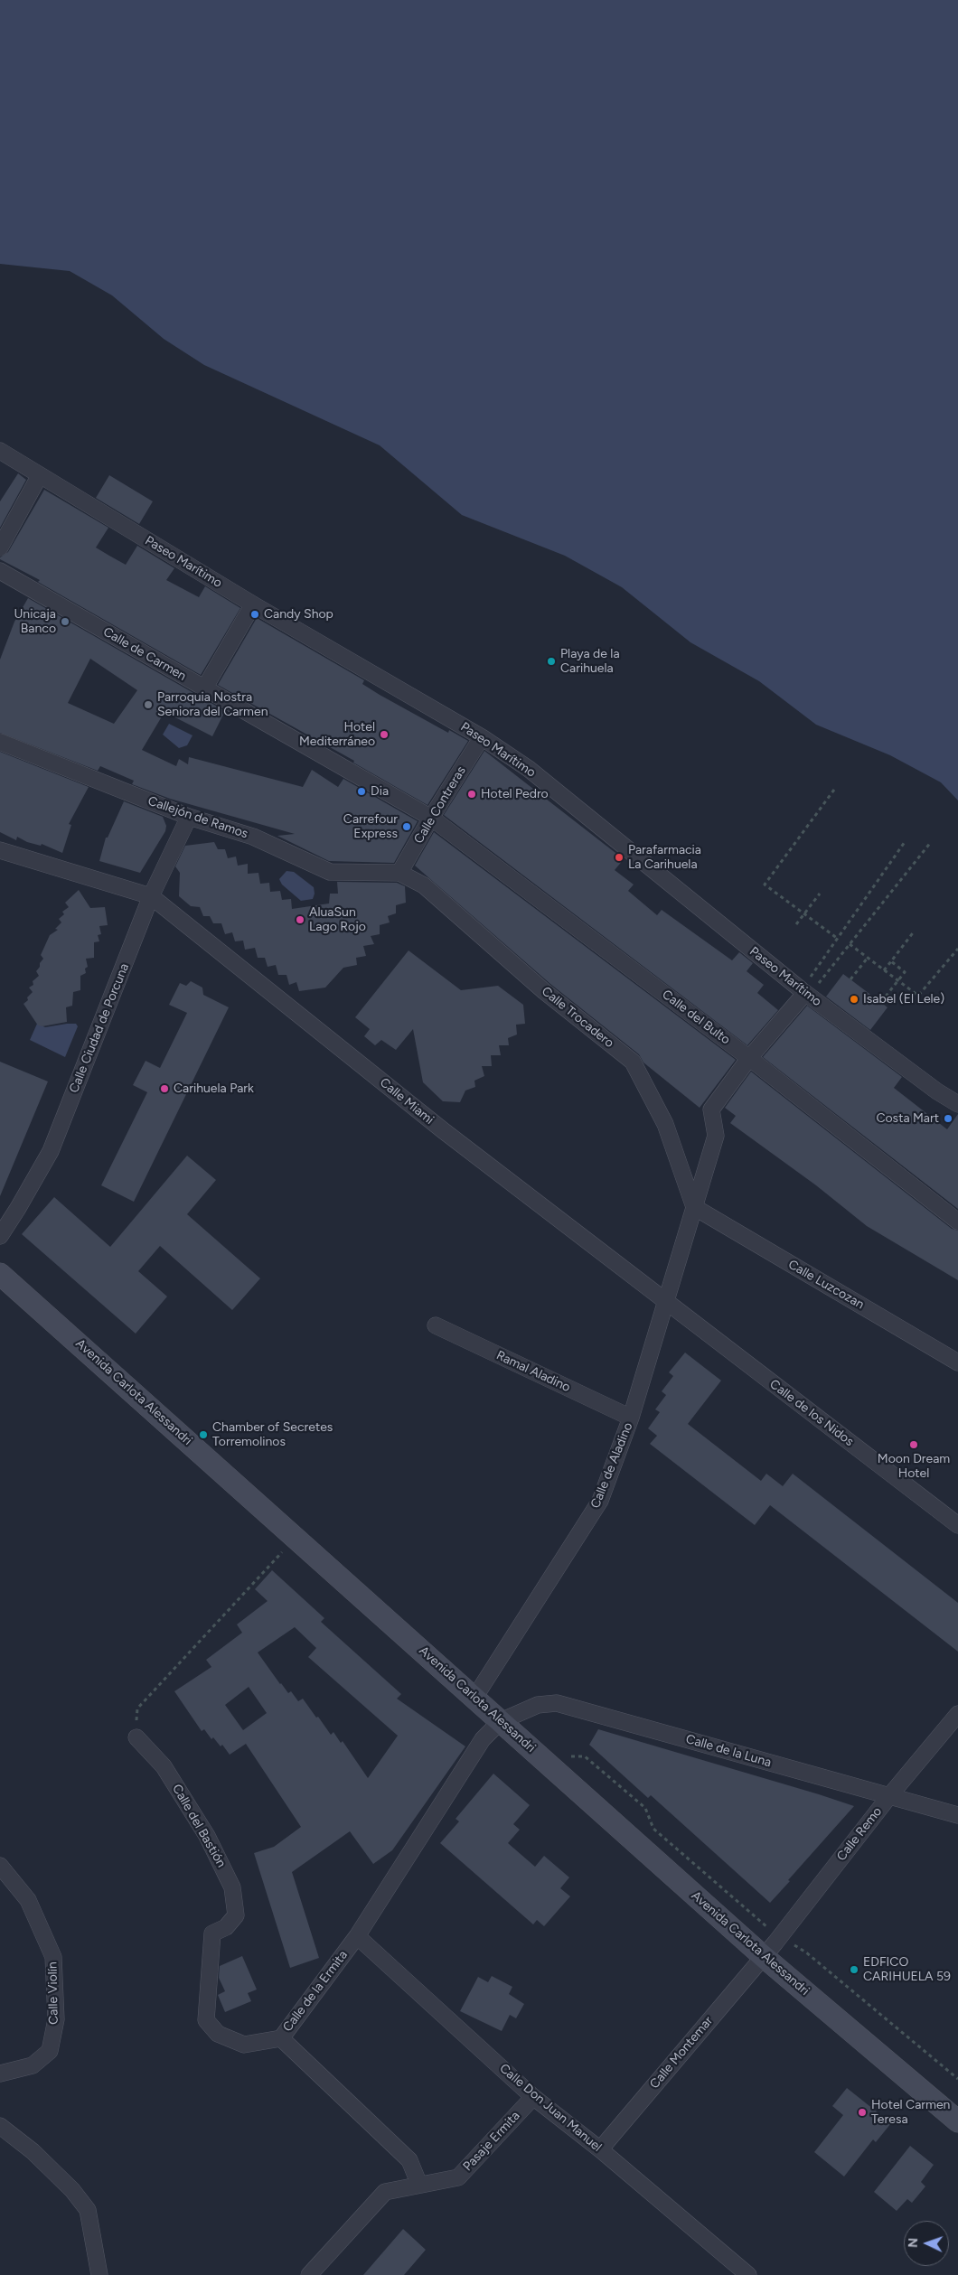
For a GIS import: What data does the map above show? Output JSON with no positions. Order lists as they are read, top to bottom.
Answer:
{
  "streets": {
    "main road": ["Avenida Carlota Alessandri"],
    "street": [
      "Paseo Marítimo",
      "Calle de Carmen",
      "Calle Contreras",
      "Callejón de Ramos",
      "Calle Trocadero",
      "Calle del Bulto",
      "Calle Ciudad de Porcuna",
      "Calle Miami",
      "Calle Luzcozan",
      "Ramal Aladino",
      "Calle de los Nidos",
      "Calle de Aladino",
      "Calle de la Luna",
      "Calle del Bastión",
      "Calle Remo",
      "Calle de la Ermita",
      "Calle Violín",
      "Calle Montemar",
      "Calle Don Juan Manuel",
      "Pasaje Ermita"
    ]
  },
  "crossings": [
    ["Paseo Marítimo", "Calle Contreras"],
    ["Paseo Marítimo", "Calle de Aladino"],
    ["Calle de Carmen", "Calle Contreras"],
    ["Calle de Carmen", "Calle del Bulto"],
    ["Calle Contreras", "Callejón de Ramos"],
    ["Calle Contreras", "Calle Trocadero"],
    ["Calle Contreras", "Calle del Bulto"],
    ["Callejón de Ramos", "Calle Trocadero"],
    ["Callejón de Ramos", "Calle Ciudad de Porcuna"],
    ["Calle Trocadero", "Calle Luzcozan"],
    ["Calle Trocadero", "Calle de Aladino"],
    ["Calle del Bulto", "Calle de Aladino"],
    ["Calle Ciudad de Porcuna", "Calle Miami"],
    ["Calle Miami", "Calle de los Nidos"],
    ["Calle Miami", "Calle de Aladino"],
    ["Calle Luzcozan", "Calle de Aladino"],
    ["Ramal Aladino", "Calle de Aladino"],
    ["Avenida Carlota Alessandri", "Calle de Aladino"],
    ["Avenida Carlota Alessandri", "Calle de la Luna"],
    ["Avenida Carlota Alessandri", "Calle Remo"],
    ["Avenida Carlota Alessandri", "Calle de la Ermita"],
    ["Avenida Carlota Alessandri", "Calle Montemar"],
    ["Calle de los Nidos", "Calle de Aladino"],
    ["Calle de la Luna", "Calle Remo"],
    ["Calle de la Luna", "Calle de la Ermita"],
    ["Calle del Bastión", "Calle de la Ermita"],
    ["Calle Remo", "Calle Montemar"],
    ["Calle de la Ermita", "Calle Don Juan Manuel"],
    ["Calle de la Ermita", "Pasaje Ermita"],
    ["Calle Montemar", "Calle Don Juan Manuel"],
    ["Calle Don Juan Manuel", "Pasaje Ermita"]
  ],
  "places": [
    "Candy Shop",
    "Unicaja Banco",
    "Playa de la Carihuela",
    "Parroquia Nostra Seniora del Carmen",
    "Hotel Mediterráneo",
    "Dia",
    "Hotel Pedro",
    "Carrefour Express",
    "Parafarmacia La Carihuela",
    "AluaSun Lago Rojo",
    "Isabel (El Lele)",
    "Carihuela Park",
    "Costa Mart",
    "Chamber of Secretes Torremolinos",
    "Moon Dream Hotel",
    "EDFICO CARIHUELA 59",
    "Hotel Carmen Teresa"
  ],
  "north": "left"
}
